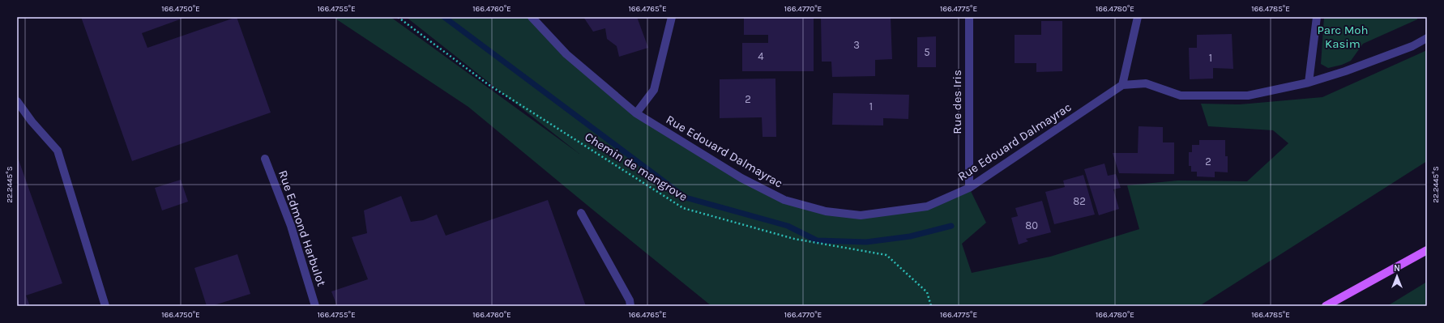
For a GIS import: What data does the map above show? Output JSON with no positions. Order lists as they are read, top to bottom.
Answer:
{
  "streets": {
    "street": ["Rue des Iris", "Rue Edouard Dalmayrac", "Rue Edmond Harbulot"],
    "path": ["Chemin de mangrove"]
  },
  "crossings": [
    ["Rue des Iris", "Rue Edouard Dalmayrac"]
  ],
  "parks": ["Parc Moh Kasim"],
  "house_numbers": [
    "3",
    "5",
    "4",
    "1",
    "2",
    "1",
    "2",
    "82",
    "80"
  ],
  "north": "top",
  "coordinates": [
    "166.4750°E",
    "166.4755°E",
    "166.4760°E",
    "166.4765°E",
    "166.4770°E",
    "166.4775°E",
    "166.4780°E",
    "166.4785°E",
    "22.2445°S"
  ]
}
